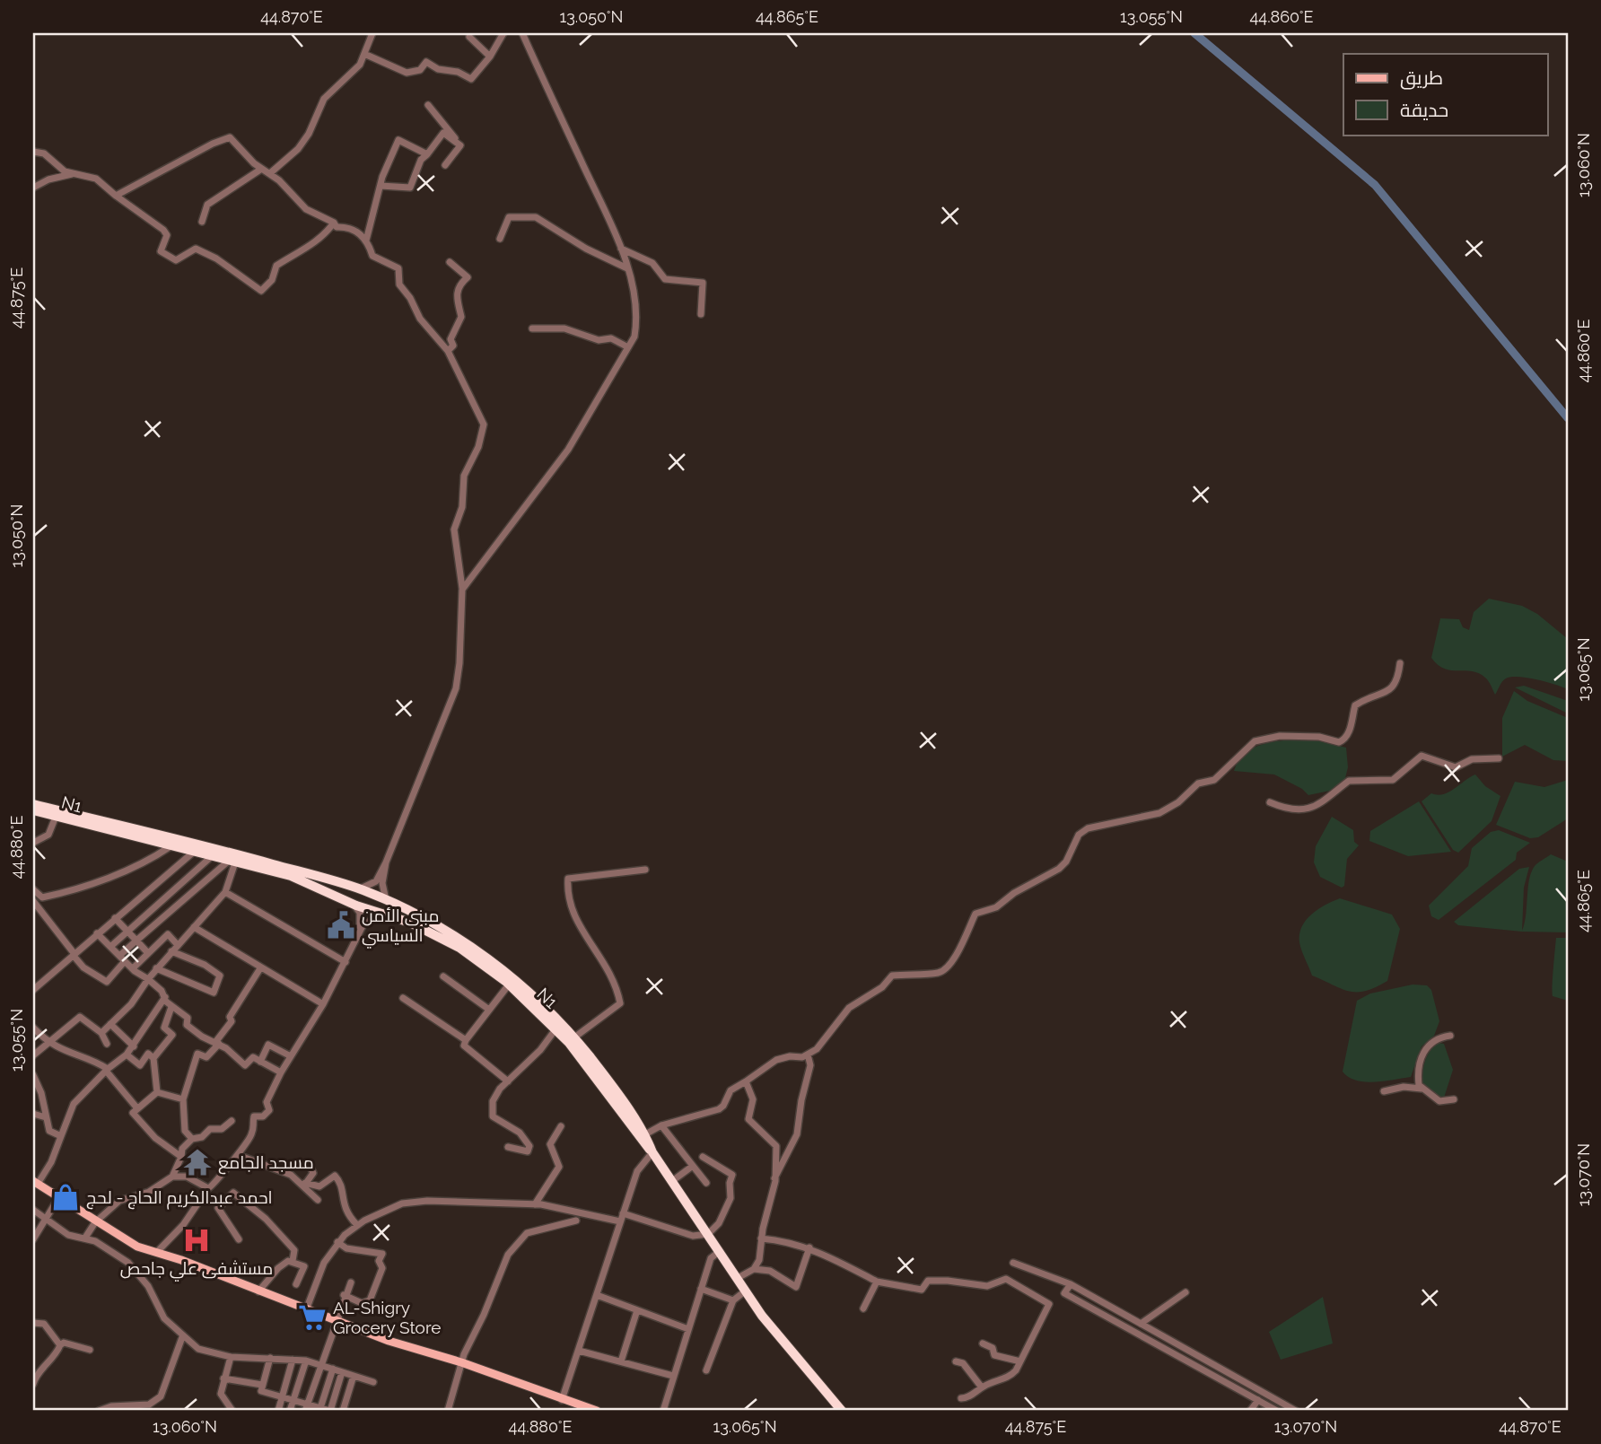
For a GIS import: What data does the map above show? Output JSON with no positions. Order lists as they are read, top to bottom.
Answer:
{
  "streets": {
    "highway": ["N1"]
  },
  "places": {
    "public building": ["مبنى الأمن السياسي"],
    "temple": ["مسجد الجامع"],
    "shop": ["احمد عبدالكريم الحاج - لحج"],
    "hospital": ["مستشفى علي جاحص"],
    "supermarket": ["AL-Shigry Grocery Store"]
  },
  "legend": ["طريق", "حديقة"],
  "coordinates": [
    "44.870°E",
    "13.050°N",
    "44.865°E",
    "13.055°N",
    "44.860°E",
    "13.060°N",
    "44.875°E",
    "13.065°N",
    "44.880°E",
    "13.070°N"
  ]
}
